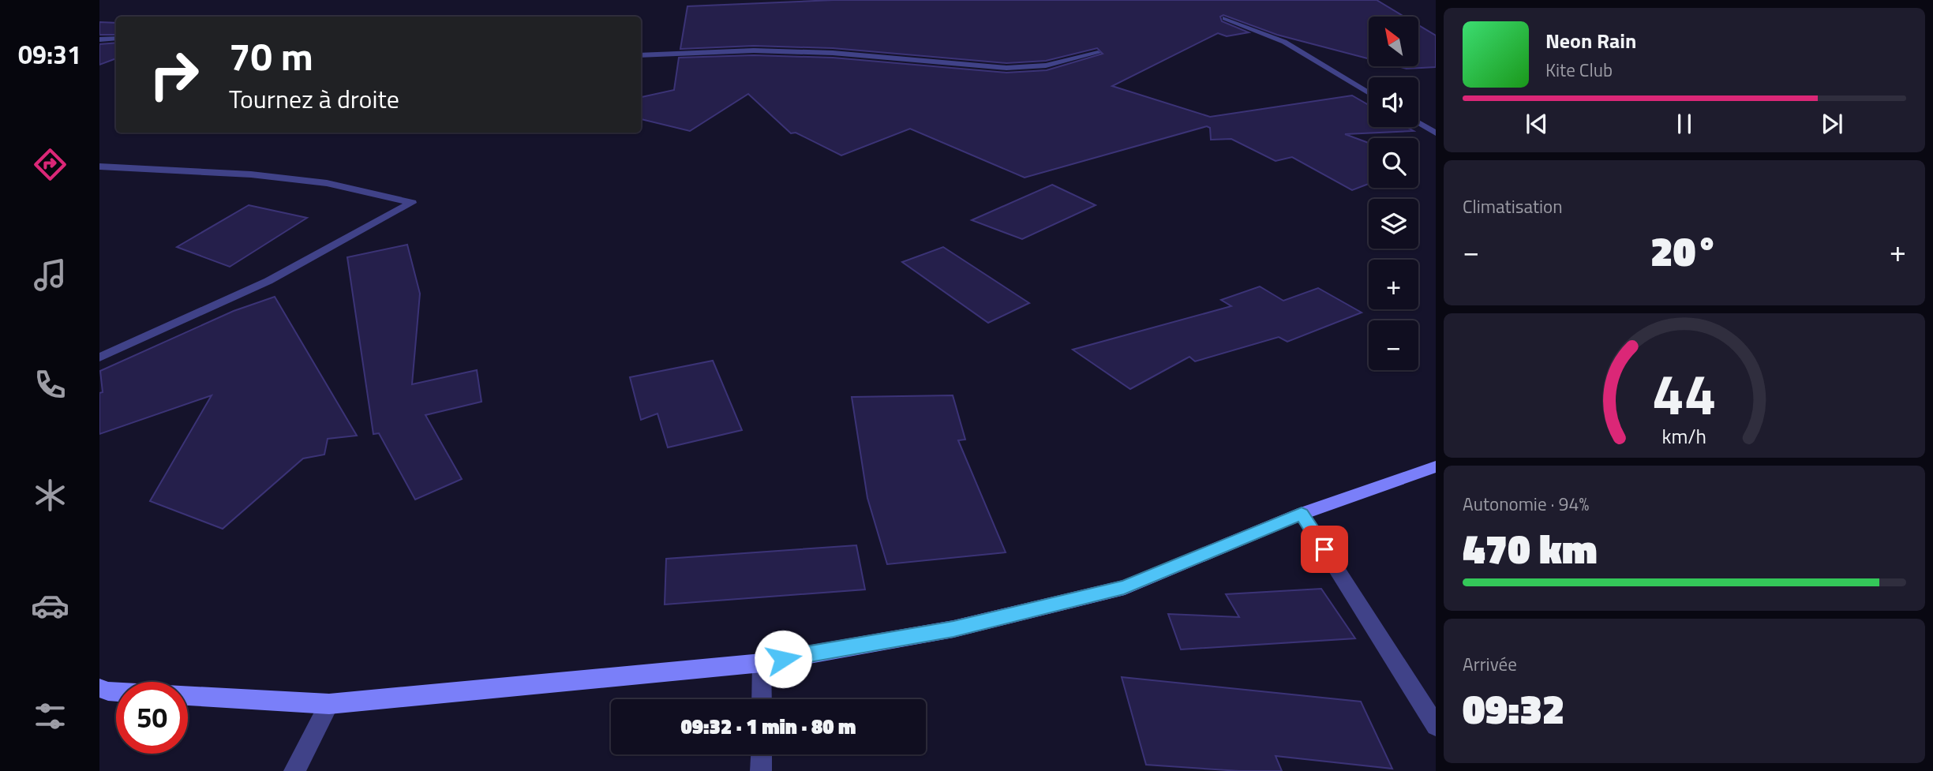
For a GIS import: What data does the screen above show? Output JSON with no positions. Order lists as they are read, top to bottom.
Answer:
{
  "north": "top left",
  "page": {
    "tabs": "09:31",
    "map_buttons": ["+", "−"],
    "turn": ["70 m", "Tournez à droite"],
    "song": ["Neon Rain", "Kite Club"],
    "tile": [
      "Climatisation",
      ["Autonomie · 94%", "470 km"],
      ["Arrivée", "09:32"]
    ],
    "heat": ["−", "20°", "+"],
    "limit": "50",
    "trip": "09:32 · 1 min · 80 m",
    "gauge": ["44", "km/h"]
  }
}
